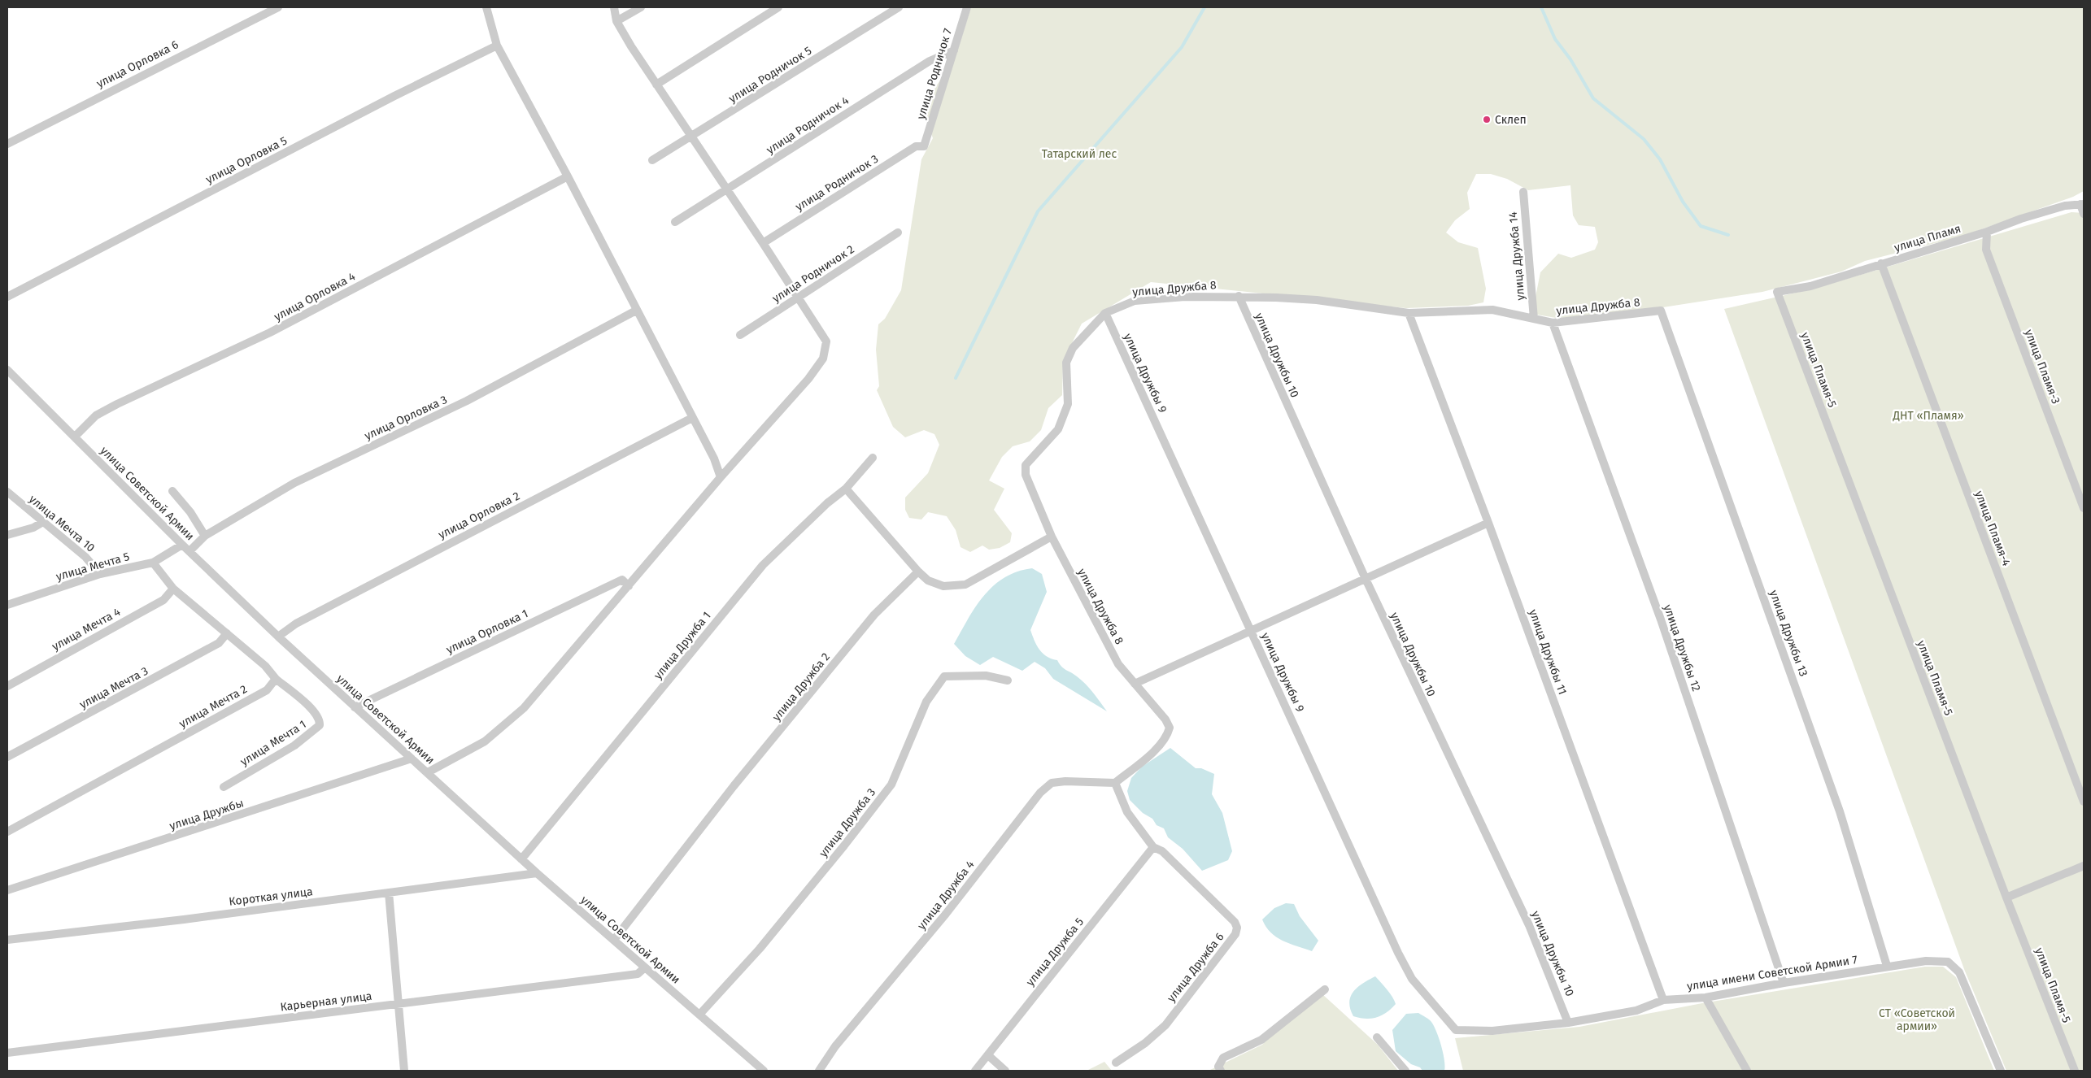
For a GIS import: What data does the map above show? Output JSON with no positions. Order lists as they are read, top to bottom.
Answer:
{
  "streets": {
    "street": [
      "улица Орловка 6",
      "улица Родничок 7",
      "улица Родничок 5",
      "улица Родничок 4",
      "улица Орловка 5",
      "улица Родничок 3",
      "улица Пламя",
      "улица Дружба 14",
      "улица Родничок 2",
      "улица Дружба 8",
      "улица Орловка 4",
      "улица Дружбы 10",
      "улица Пламя-3",
      "улица Пламя-5",
      "улица Дружбы 9",
      "улица Орловка 3",
      "улица Советской Армии",
      "улица Орловка 2",
      "улица Мечта 10",
      "улица Пламя-4",
      "улица Мечта 5",
      "улица Мечта 4",
      "улица Орловка 1",
      "улица Дружбы 13",
      "улица Дружба 1",
      "улица Дружбы 12",
      "улица Дружбы 11",
      "улица Дружба 2",
      "улица Мечта 3",
      "улица Мечта 2",
      "улица Мечта 1",
      "улица Дружбы",
      "улица Дружба 3",
      "улица Дружба 4",
      "Короткая улица",
      "улица Дружба 5",
      "улица Дружба 6",
      "улица имени Советской Армии 7",
      "Карьерная улица"
    ]
  },
  "crossings": [
    ["улица Родничок 7", "улица Родничок 4"],
    ["улица Родничок 7", "улица Родничок 3"],
    ["улица Пламя", "улица Пламя-3"],
    ["улица Пламя", "улица Пламя-5"],
    ["улица Пламя", "улица Пламя-4"],
    ["улица Дружба 14", "улица Дружба 8"],
    ["улица Дружба 8", "улица Дружбы 10"],
    ["улица Дружба 8", "улица Дружбы 9"],
    ["улица Дружба 8", "улица Дружбы 13"],
    ["улица Дружба 8", "улица Дружбы 12"],
    ["улица Дружба 8", "улица Дружбы 11"],
    ["улица Дружба 8", "улица Дружба 4"],
    ["улица Орловка 4", "улица Советской Армии"],
    ["улица Дружбы 10", "улица имени Советской Армии 7"],
    ["улица Дружбы 9", "улица имени Советской Армии 7"],
    ["улица Орловка 3", "улица Советской Армии"],
    ["улица Советской Армии", "улица Орловка 2"],
    ["улица Советской Армии", "улица Мечта 5"],
    ["улица Советской Армии", "улица Орловка 1"],
    ["улица Советской Армии", "улица Дружба 1"],
    ["улица Советской Армии", "улица Дружба 2"],
    ["улица Советской Армии", "улица Дружбы"],
    ["улица Советской Армии", "улица Дружба 3"],
    ["улица Советской Армии", "Короткая улица"],
    ["улица Советской Армии", "Карьерная улица"],
    ["улица Мечта 10", "улица Мечта 5"],
    ["улица Дружбы 13", "улица имени Советской Армии 7"],
    ["улица Дружбы 12", "улица имени Советской Армии 7"],
    ["улица Дружбы 11", "улица имени Советской Армии 7"],
    ["улица Мечта 2", "улица Мечта 1"],
    ["улица Дружба 5", "улица Дружба 6"]
  ],
  "parks": ["Татарский лес", "ДНТ «Пламя»", "СТ «Советской армии»"],
  "places": ["Склеп"]
}
